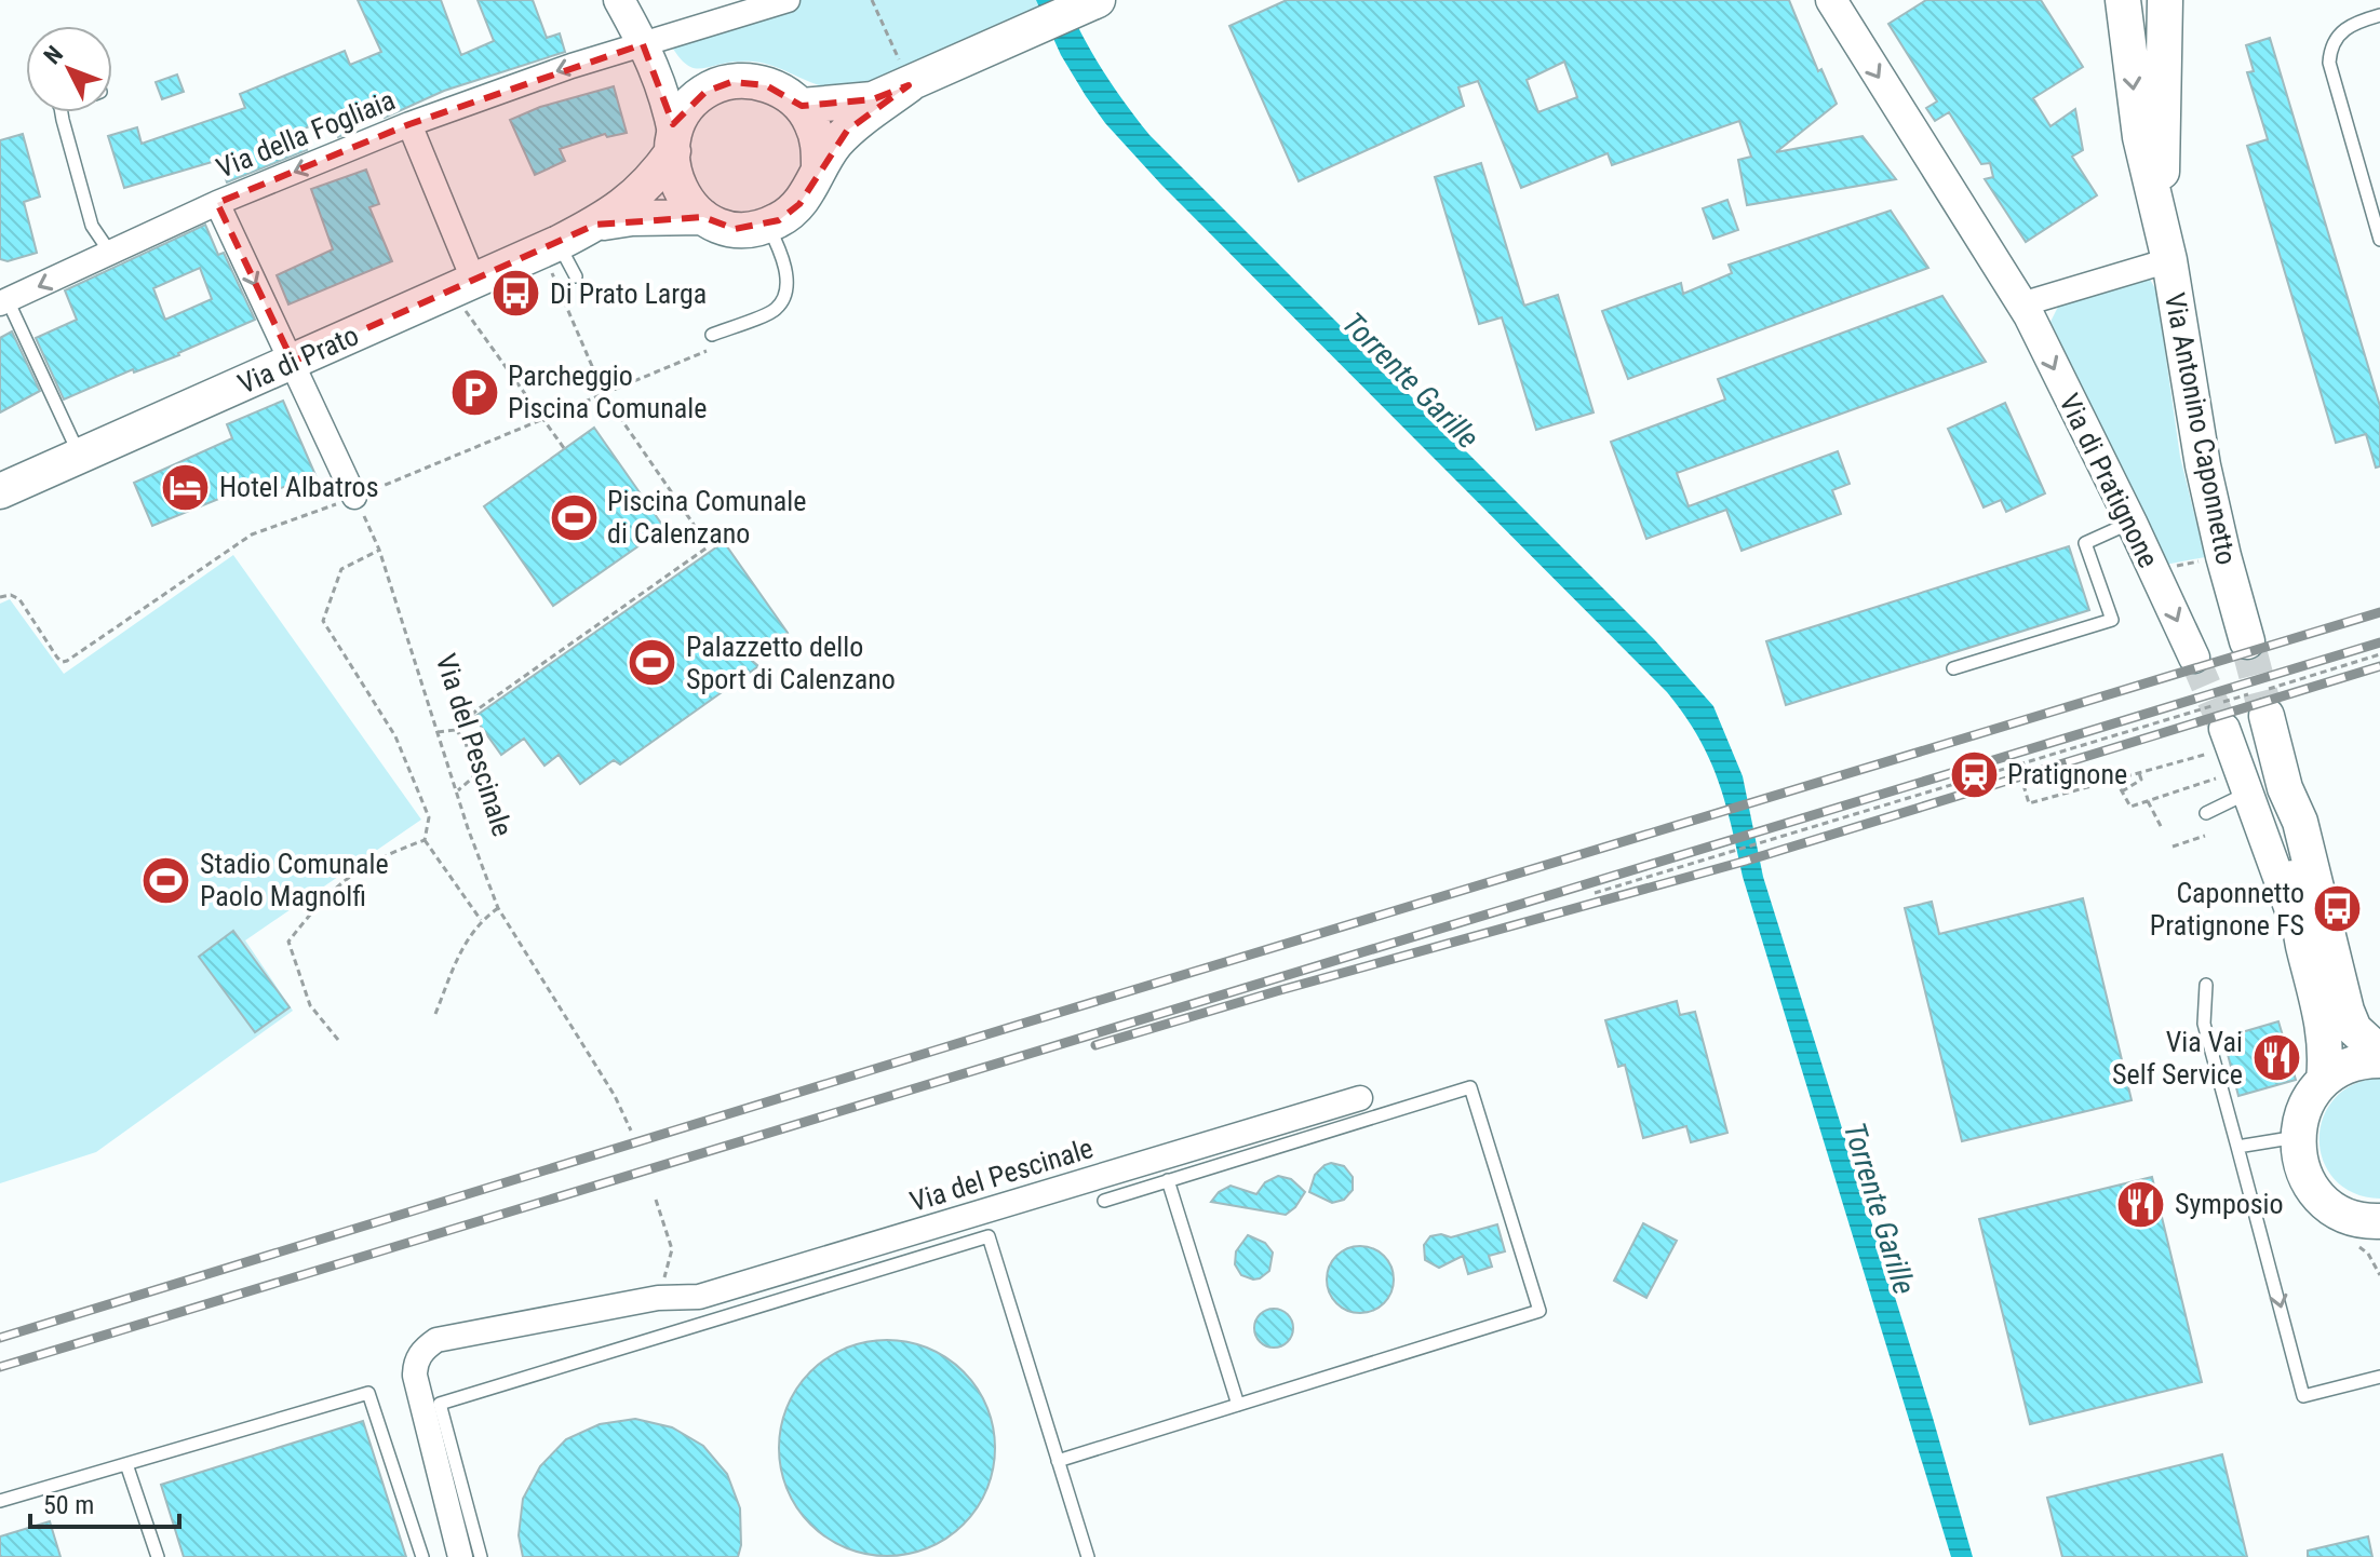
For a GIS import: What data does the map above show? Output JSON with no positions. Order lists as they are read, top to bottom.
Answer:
{
  "streets": {
    "main road": ["Via di Prato", "Via Antonino Caponnetto"],
    "street": ["Via della Fogliaia", "Via di Pratignone", "Via del Pescinale"]
  },
  "one_way": ["Via della Fogliaia", "Via di Pratignone"],
  "water": ["Torrente Garille"],
  "places": {
    "bus stop": ["Di Prato Larga", "Caponnetto Pratignone FS"],
    "parking": ["Parcheggio Piscina Comunale"],
    "hotel": ["Hotel Albatros"],
    "sports": ["Piscina Comunale di Calenzano", "Palazzetto dello Sport di Calenzano", "Stadio Comunale Paolo Magnolfi"],
    "station": ["Pratignone"],
    "restaurant": ["Via Vai Self Service", "Symposio"]
  },
  "scale_bar": "50 m",
  "north": "top left"
}
